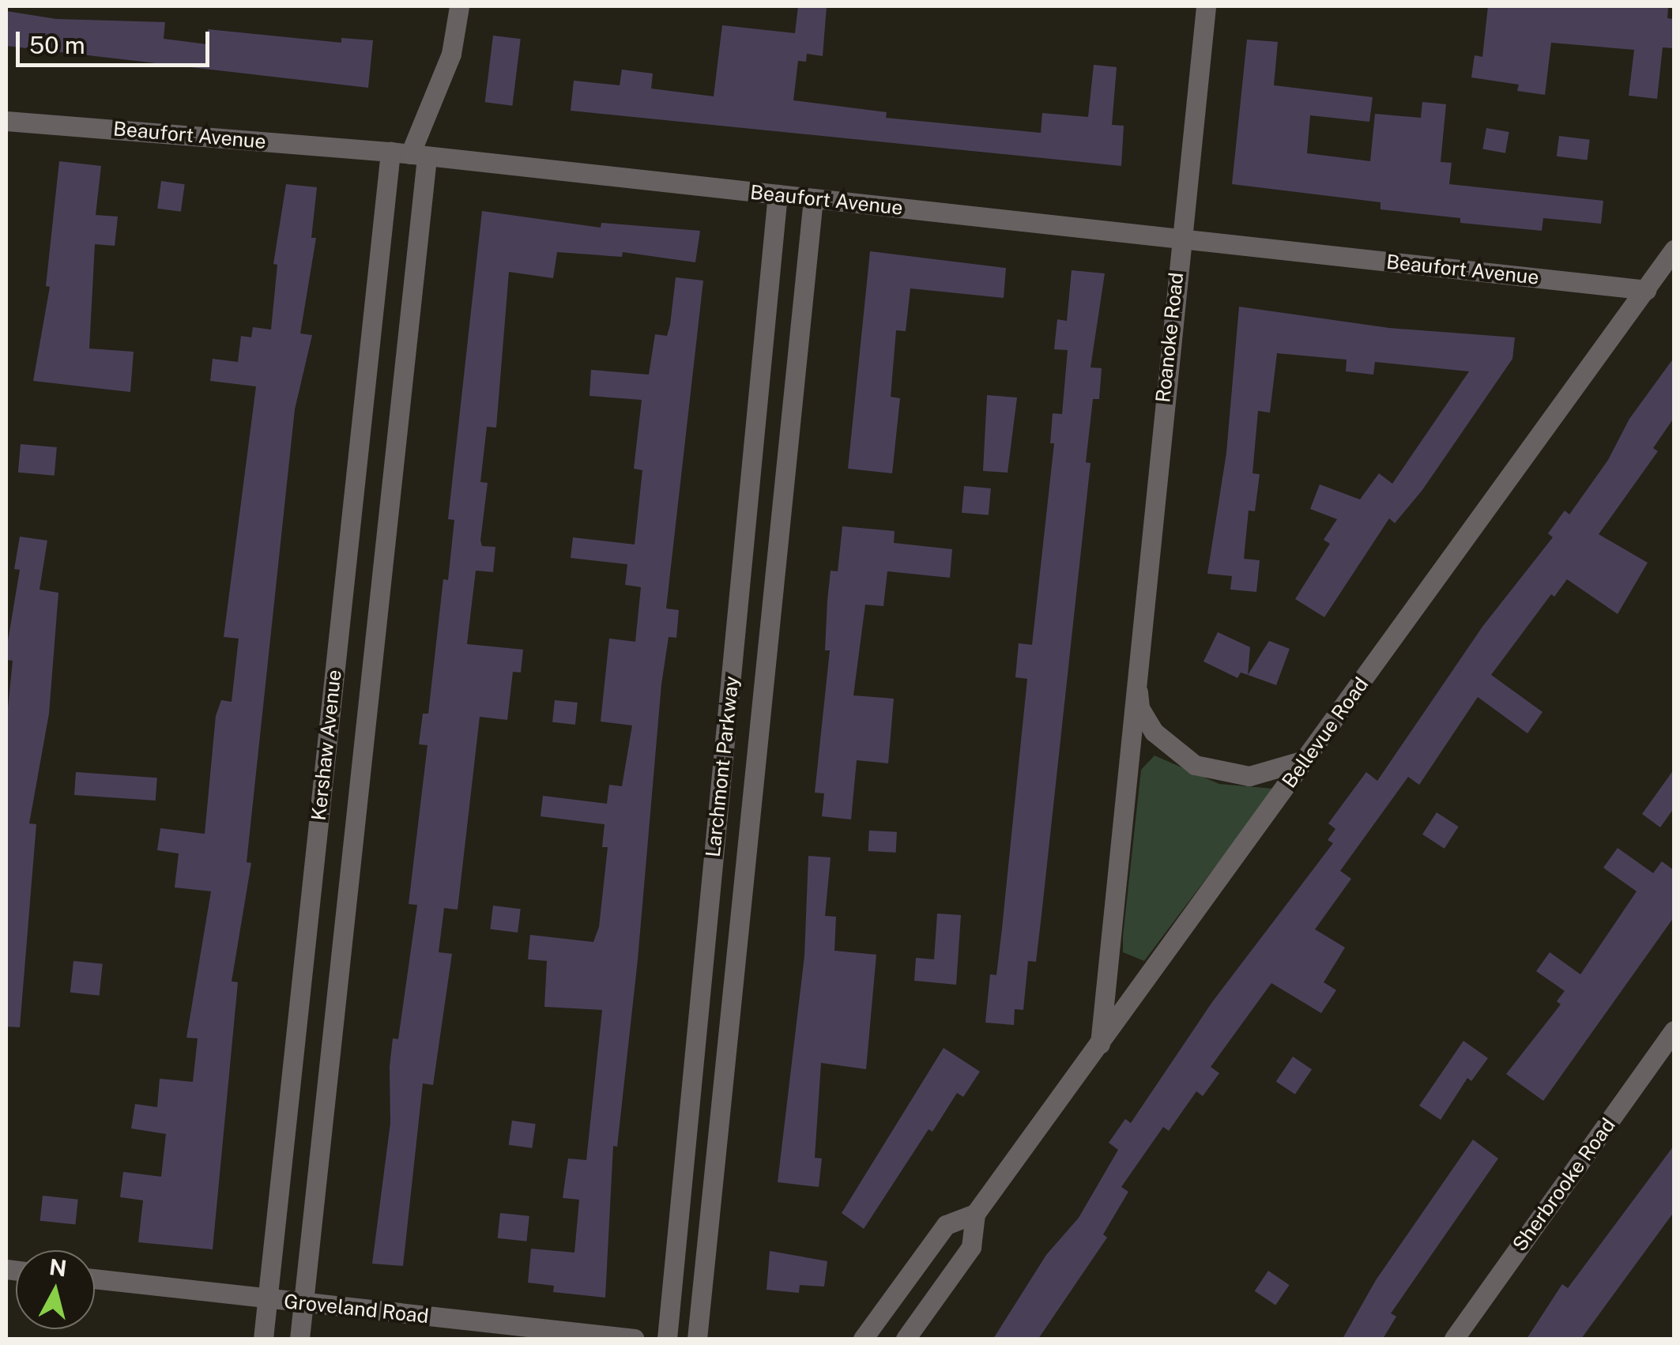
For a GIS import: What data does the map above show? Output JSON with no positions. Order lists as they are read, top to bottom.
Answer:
{
  "streets": {
    "street": [
      "Beaufort Avenue",
      "Roanoke Road",
      "Bellevue Road",
      "Kershaw Avenue",
      "Larchmont Parkway",
      "Sherbrooke Road",
      "Groveland Road"
    ]
  },
  "crossings": [
    ["Beaufort Avenue", "Roanoke Road"],
    ["Beaufort Avenue", "Bellevue Road"],
    ["Beaufort Avenue", "Kershaw Avenue"],
    ["Beaufort Avenue", "Larchmont Parkway"],
    ["Roanoke Road", "Bellevue Road"],
    ["Kershaw Avenue", "Groveland Road"]
  ],
  "scale_bar": "50 m",
  "north": "top"
}
